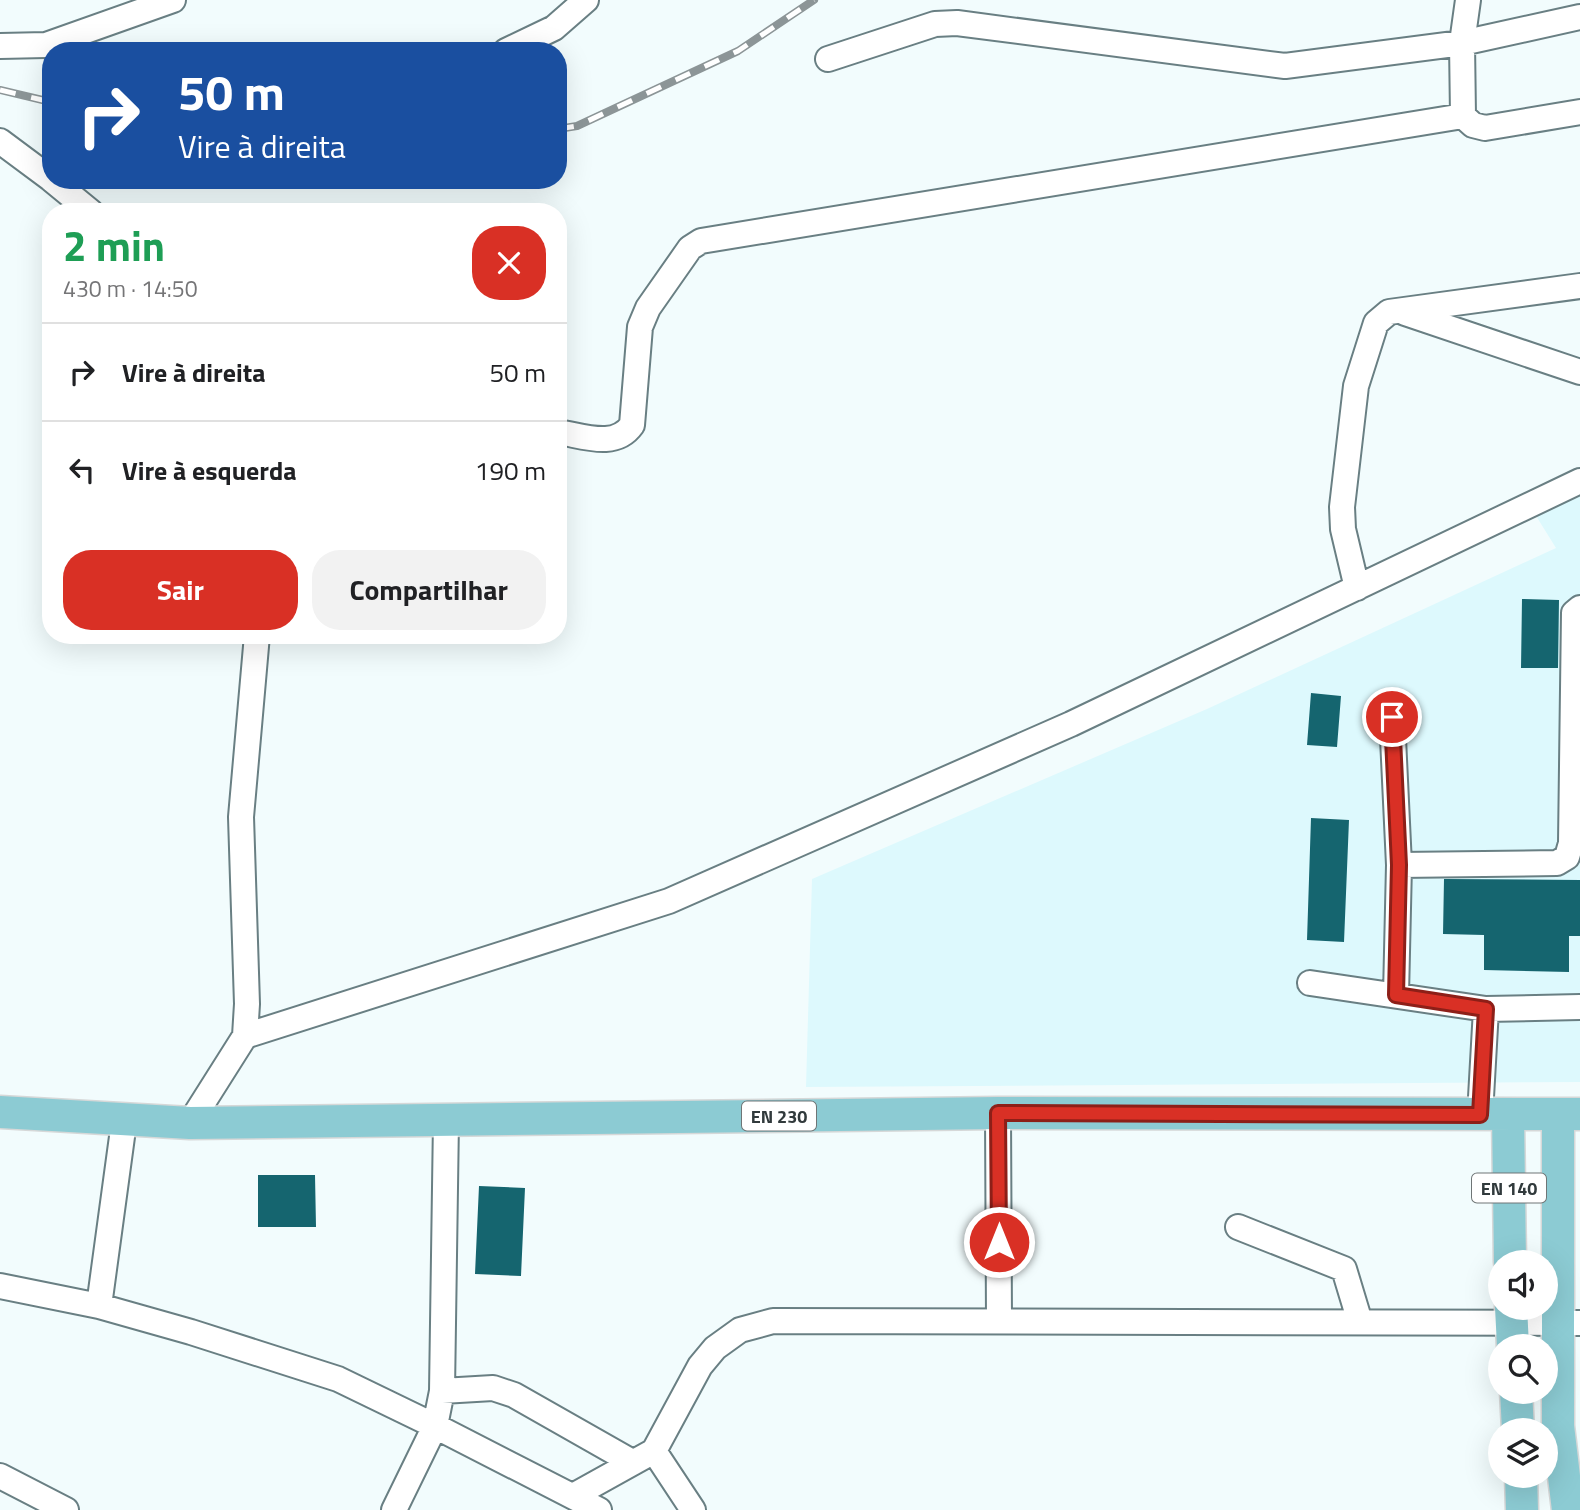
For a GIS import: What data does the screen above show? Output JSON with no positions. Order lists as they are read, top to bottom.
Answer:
{
  "streets": {
    "main road": ["EN 230", "EN 140"]
  },
  "crossings": [
    ["EN 230", "EN 140"]
  ],
  "page": {
    "turn": ["50 m", "Vire à direita"],
    "heading": ["2 min", "430 m · 14:50"],
    "list": [
      {
        "name": "Vire à direita",
        "value": "50 m"
      },
      {
        "name": "Vire à esquerda",
        "value": "190 m"
      }
    ],
    "buttons": ["Sair", "Compartilhar"]
  }
}
